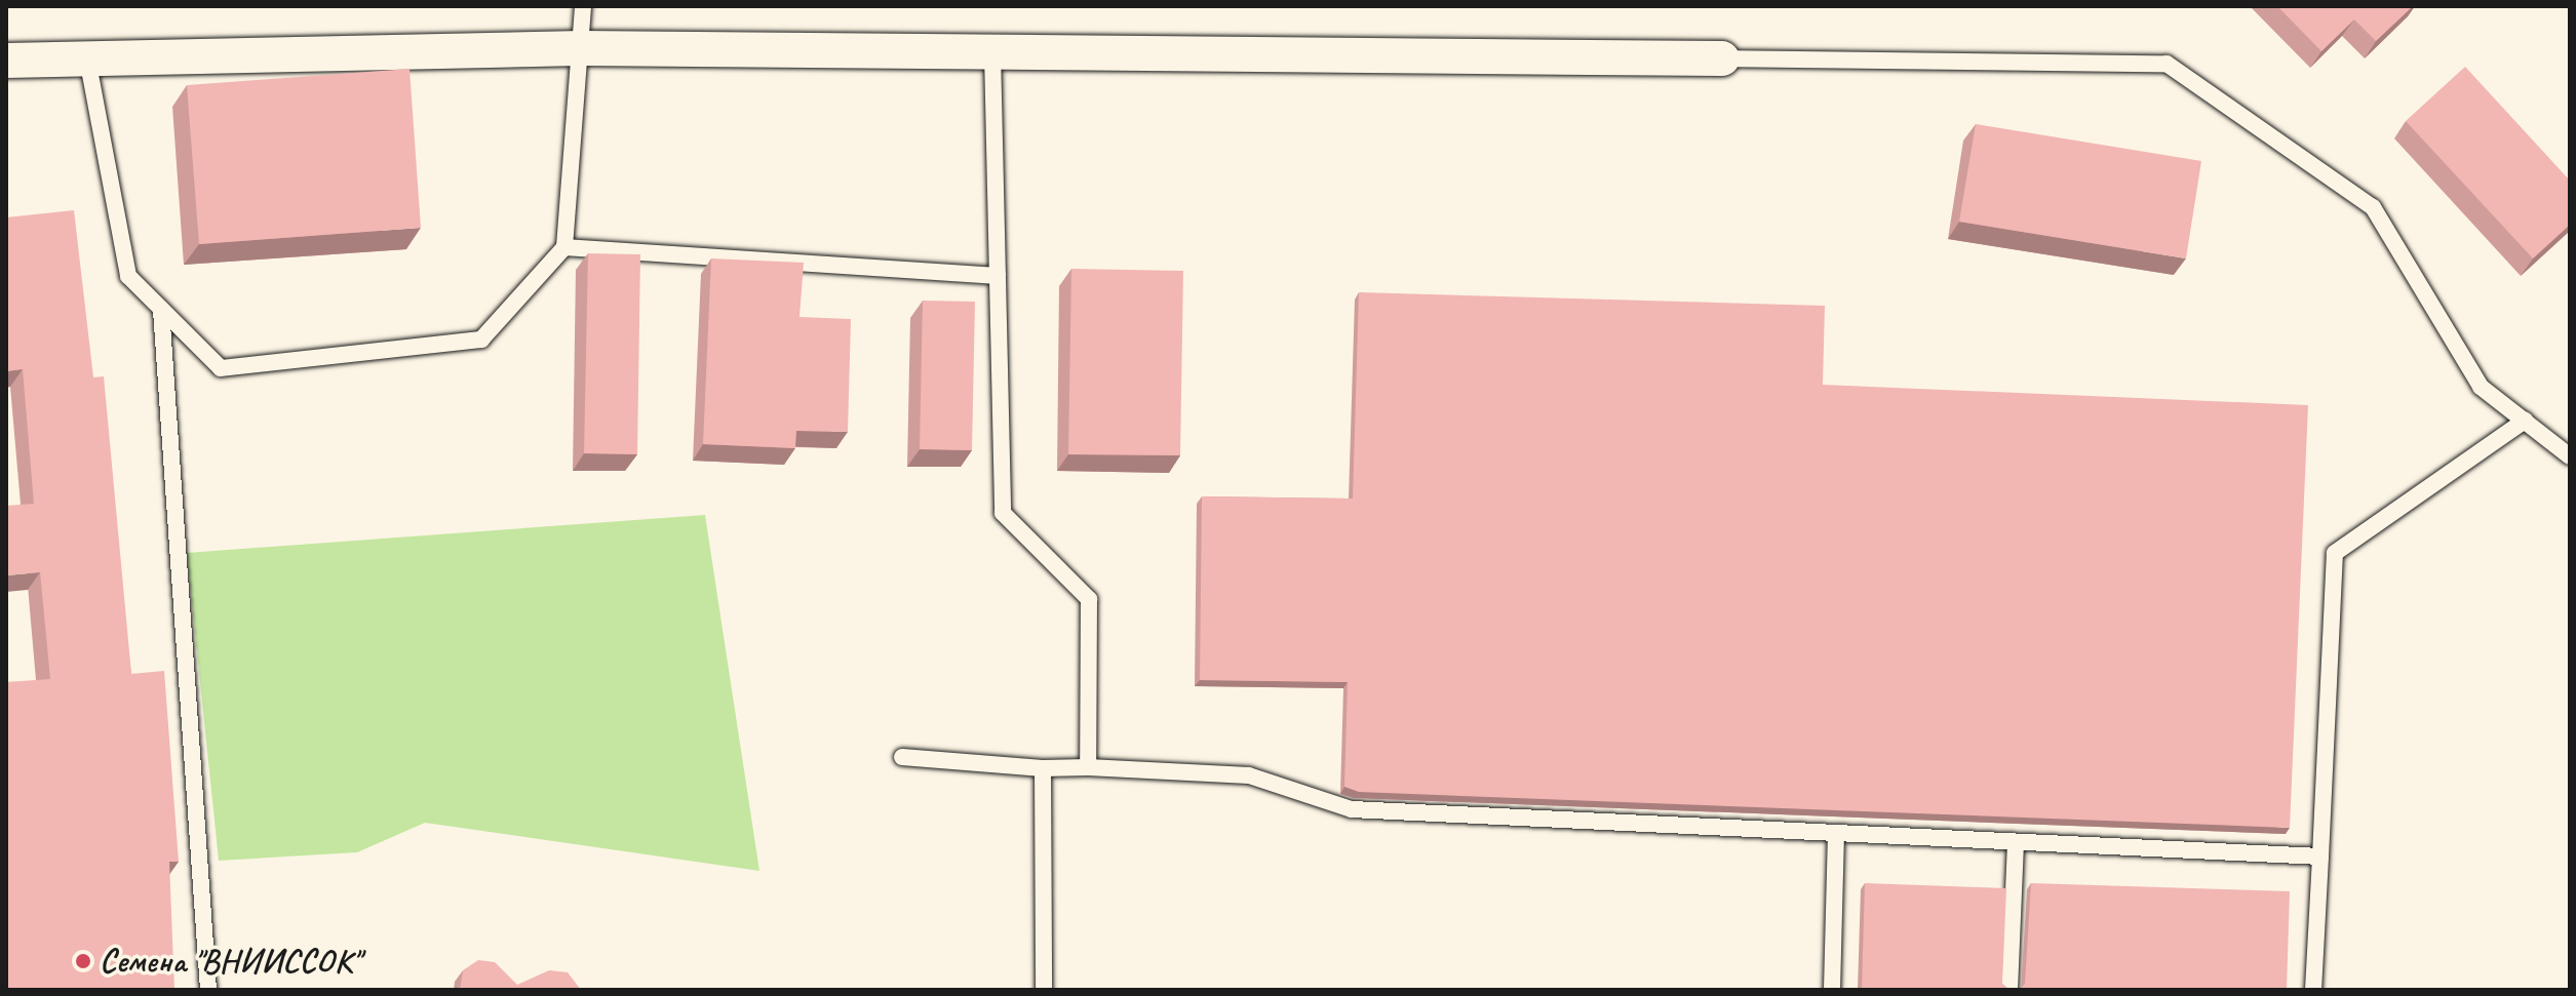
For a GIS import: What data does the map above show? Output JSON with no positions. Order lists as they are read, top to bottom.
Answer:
{
  "places": ["Семена \"ВНИИССОК\""]
}
